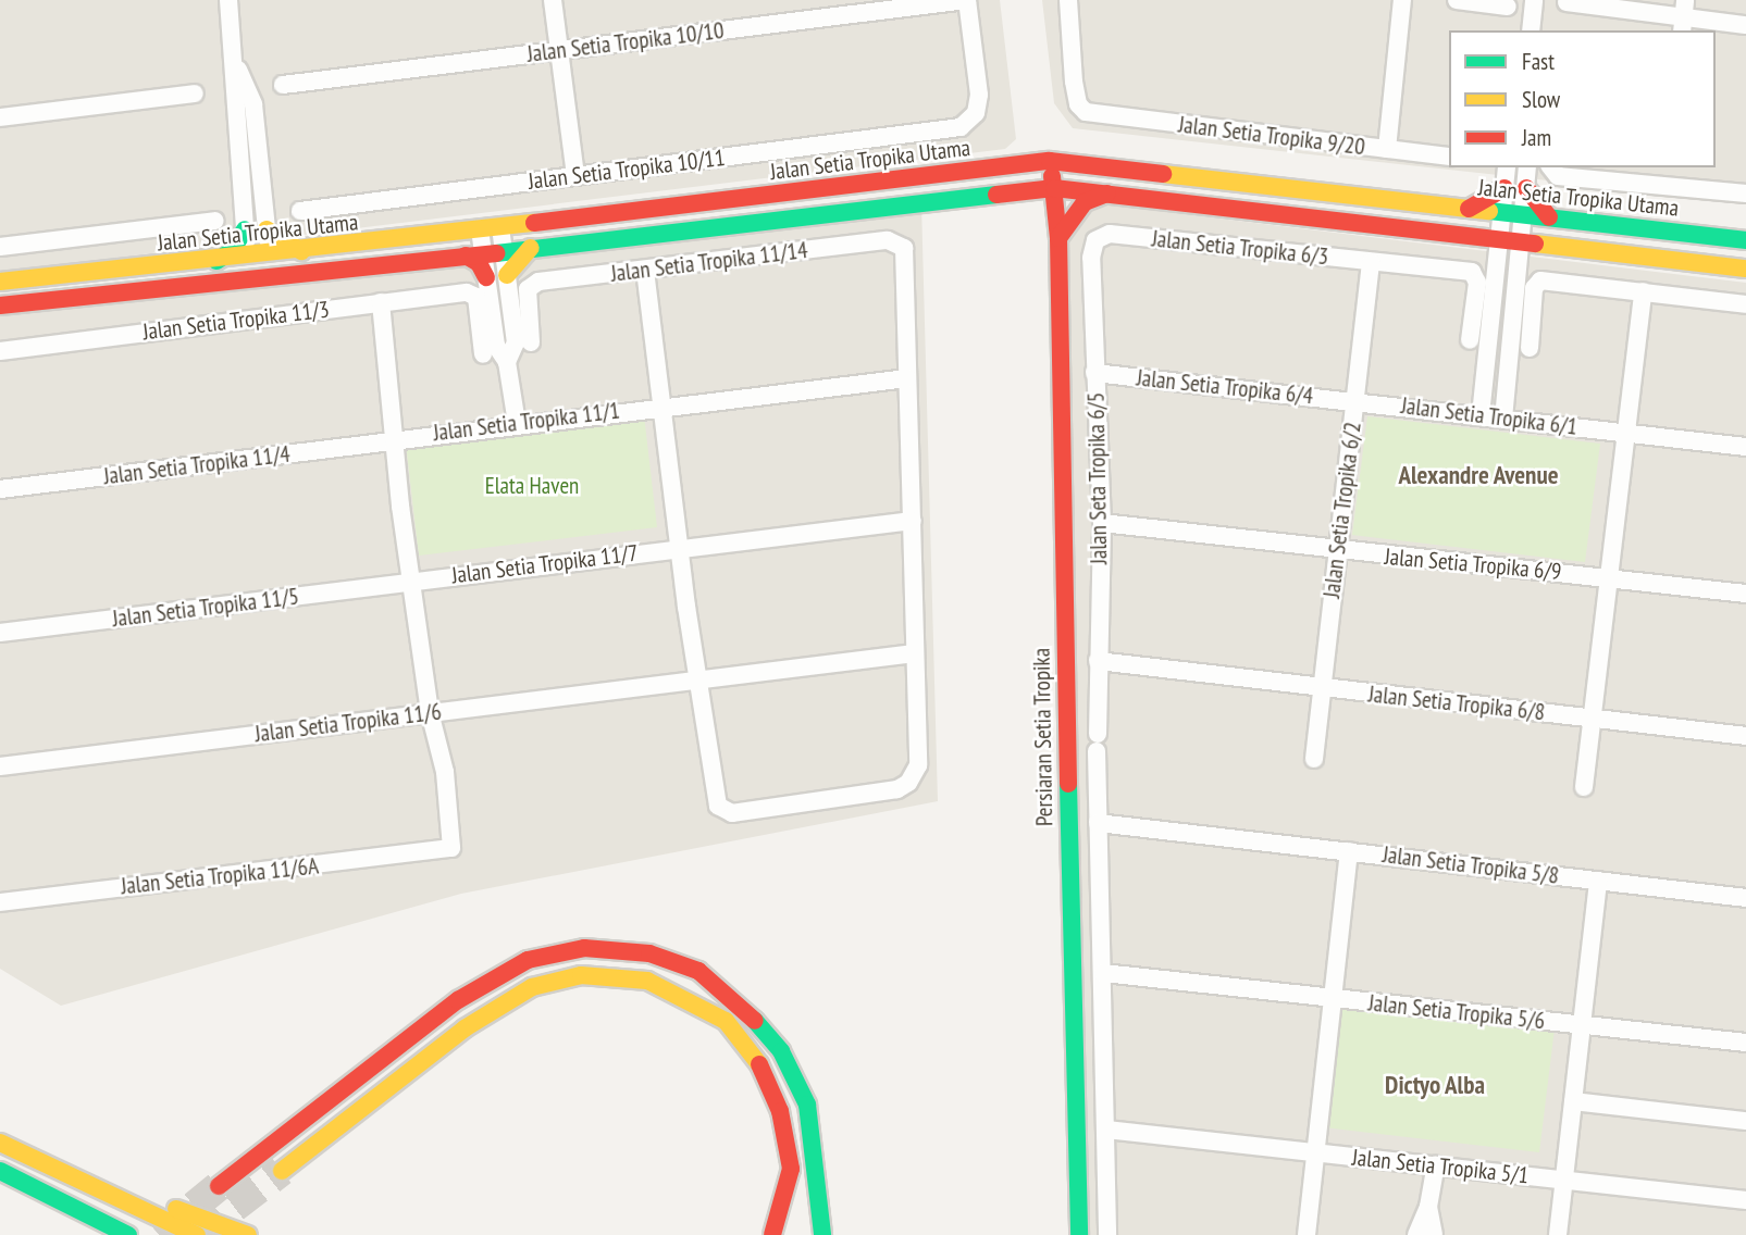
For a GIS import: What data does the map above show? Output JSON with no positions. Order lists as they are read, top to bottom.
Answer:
{
  "streets": {
    "main road": ["Jalan Setia Tropika Utama", "Persiaran Setia Tropika"],
    "street": [
      "Jalan Setia Tropika 10/10",
      "Jalan Setia Tropika 9/20",
      "Jalan Setia Tropika 10/11",
      "Jalan Setia Tropika 6/3",
      "Jalan Setia Tropika 11/14",
      "Jalan Setia Tropika 11/3",
      "Jalan Setia Tropika 6/4",
      "Jalan Setia Tropika 6/1",
      "Jalan Setia Tropika 11/1",
      "Jalan Setia Tropika 11/4",
      "Jalan Seta Tropika 6/5",
      "Jalan Setia Tropika 6/2",
      "Jalan Setia Tropika 11/7",
      "Jalan Setia Tropika 6/9",
      "Jalan Setia Tropika 11/5",
      "Jalan Setia Tropika 6/8",
      "Jalan Setia Tropika 11/6",
      "Jalan Setia Tropika 5/8",
      "Jalan Setia Tropika 11/6A",
      "Jalan Setia Tropika 5/6",
      "Jalan Setia Tropika 5/1"
    ]
  },
  "crossings": [
    ["Jalan Setia Tropika 10/10", "Jalan Setia Tropika 10/11"],
    ["Jalan Setia Tropika Utama", "Persiaran Setia Tropika"],
    ["Jalan Setia Tropika 6/3", "Jalan Seta Tropika 6/5"],
    ["Jalan Setia Tropika 6/3", "Jalan Setia Tropika 6/2"],
    ["Jalan Setia Tropika 11/14", "Jalan Setia Tropika 11/1"],
    ["Jalan Setia Tropika 6/4", "Jalan Setia Tropika 6/1"],
    ["Jalan Setia Tropika 6/4", "Jalan Seta Tropika 6/5"],
    ["Jalan Setia Tropika 6/4", "Jalan Setia Tropika 6/2"],
    ["Jalan Setia Tropika 6/1", "Jalan Setia Tropika 6/2"],
    ["Jalan Setia Tropika 11/1", "Jalan Setia Tropika 11/4"],
    ["Jalan Seta Tropika 6/5", "Jalan Setia Tropika 6/9"],
    ["Jalan Seta Tropika 6/5", "Jalan Setia Tropika 6/8"],
    ["Jalan Seta Tropika 6/5", "Jalan Setia Tropika 5/8"],
    ["Jalan Seta Tropika 6/5", "Jalan Setia Tropika 5/6"],
    ["Jalan Seta Tropika 6/5", "Jalan Setia Tropika 5/1"],
    ["Jalan Setia Tropika 6/2", "Jalan Setia Tropika 6/9"],
    ["Jalan Setia Tropika 6/2", "Jalan Setia Tropika 6/8"],
    ["Jalan Setia Tropika 11/7", "Jalan Setia Tropika 11/5"],
    ["Jalan Setia Tropika 11/6", "Jalan Setia Tropika 11/6A"]
  ],
  "districts": ["Alexandre Avenue", "Dictyo Alba"],
  "parks": ["Elata Haven"],
  "legend": ["Fast", "Slow", "Jam"]
}
